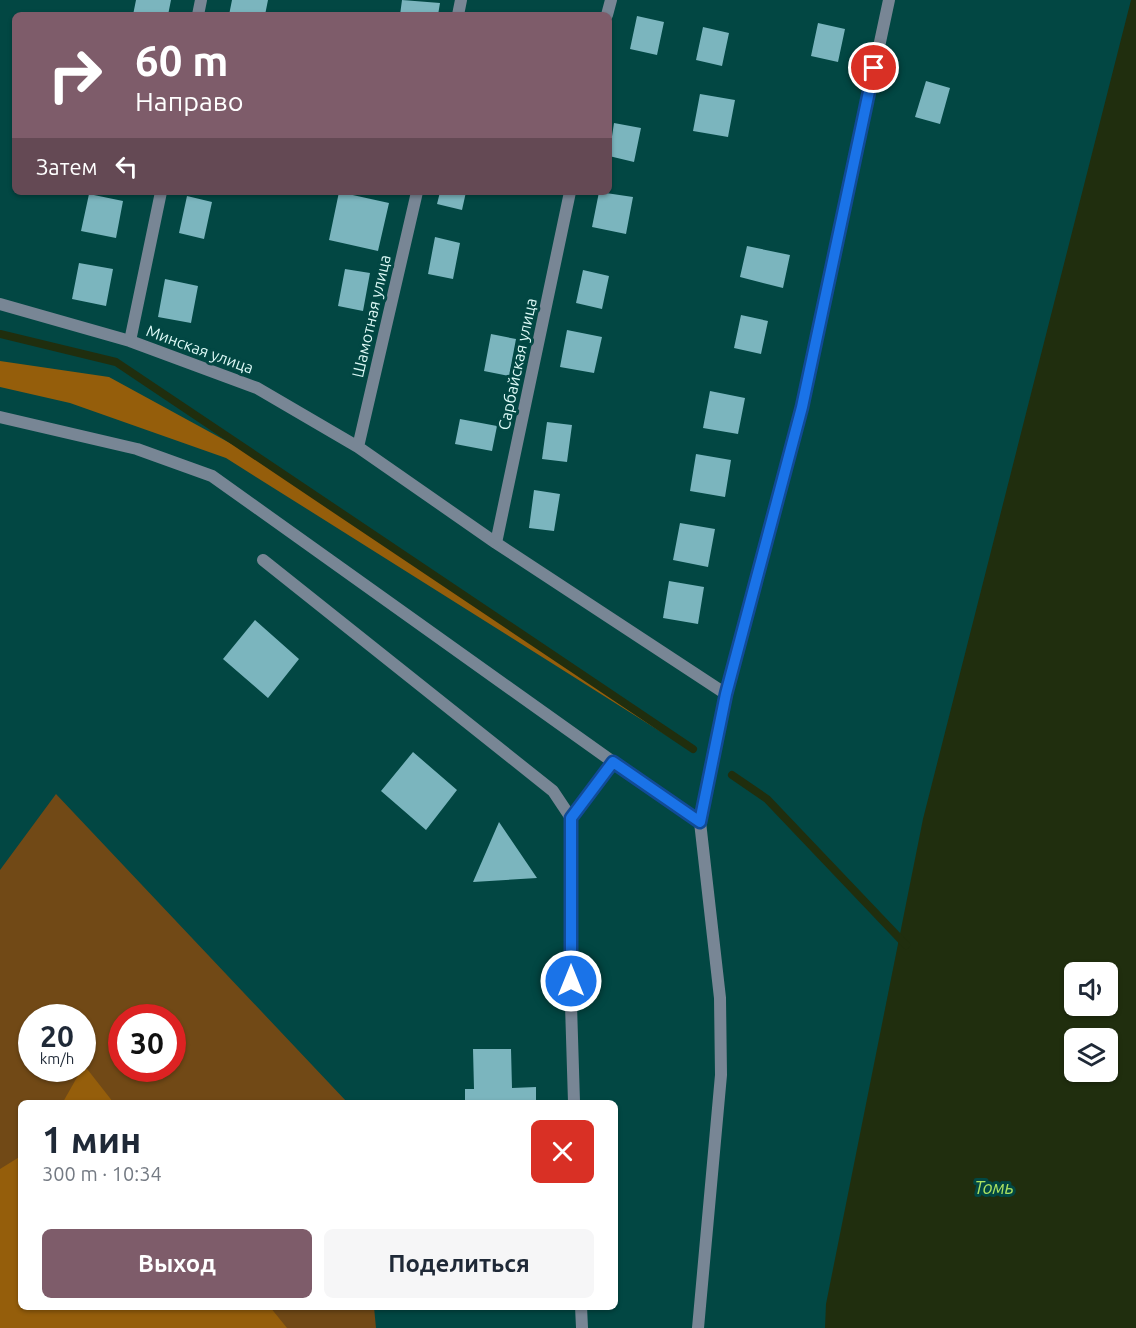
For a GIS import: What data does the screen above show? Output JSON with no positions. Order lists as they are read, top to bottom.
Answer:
{
  "streets": {
    "street": ["Шамотная улица", "Минская улица", "Сарбайская улица"]
  },
  "crossings": [
    ["Шамотная улица", "Минская улица"],
    ["Минская улица", "Сарбайская улица"]
  ],
  "water": ["Томь"],
  "page": {
    "turn": ["60 m", "Направо"],
    "then": "Затем",
    "speed": "20 km/h",
    "limit": "30",
    "heading": ["1 мин", "300 m · 10:34"],
    "buttons": ["Выход", "Поделиться"]
  }
}
